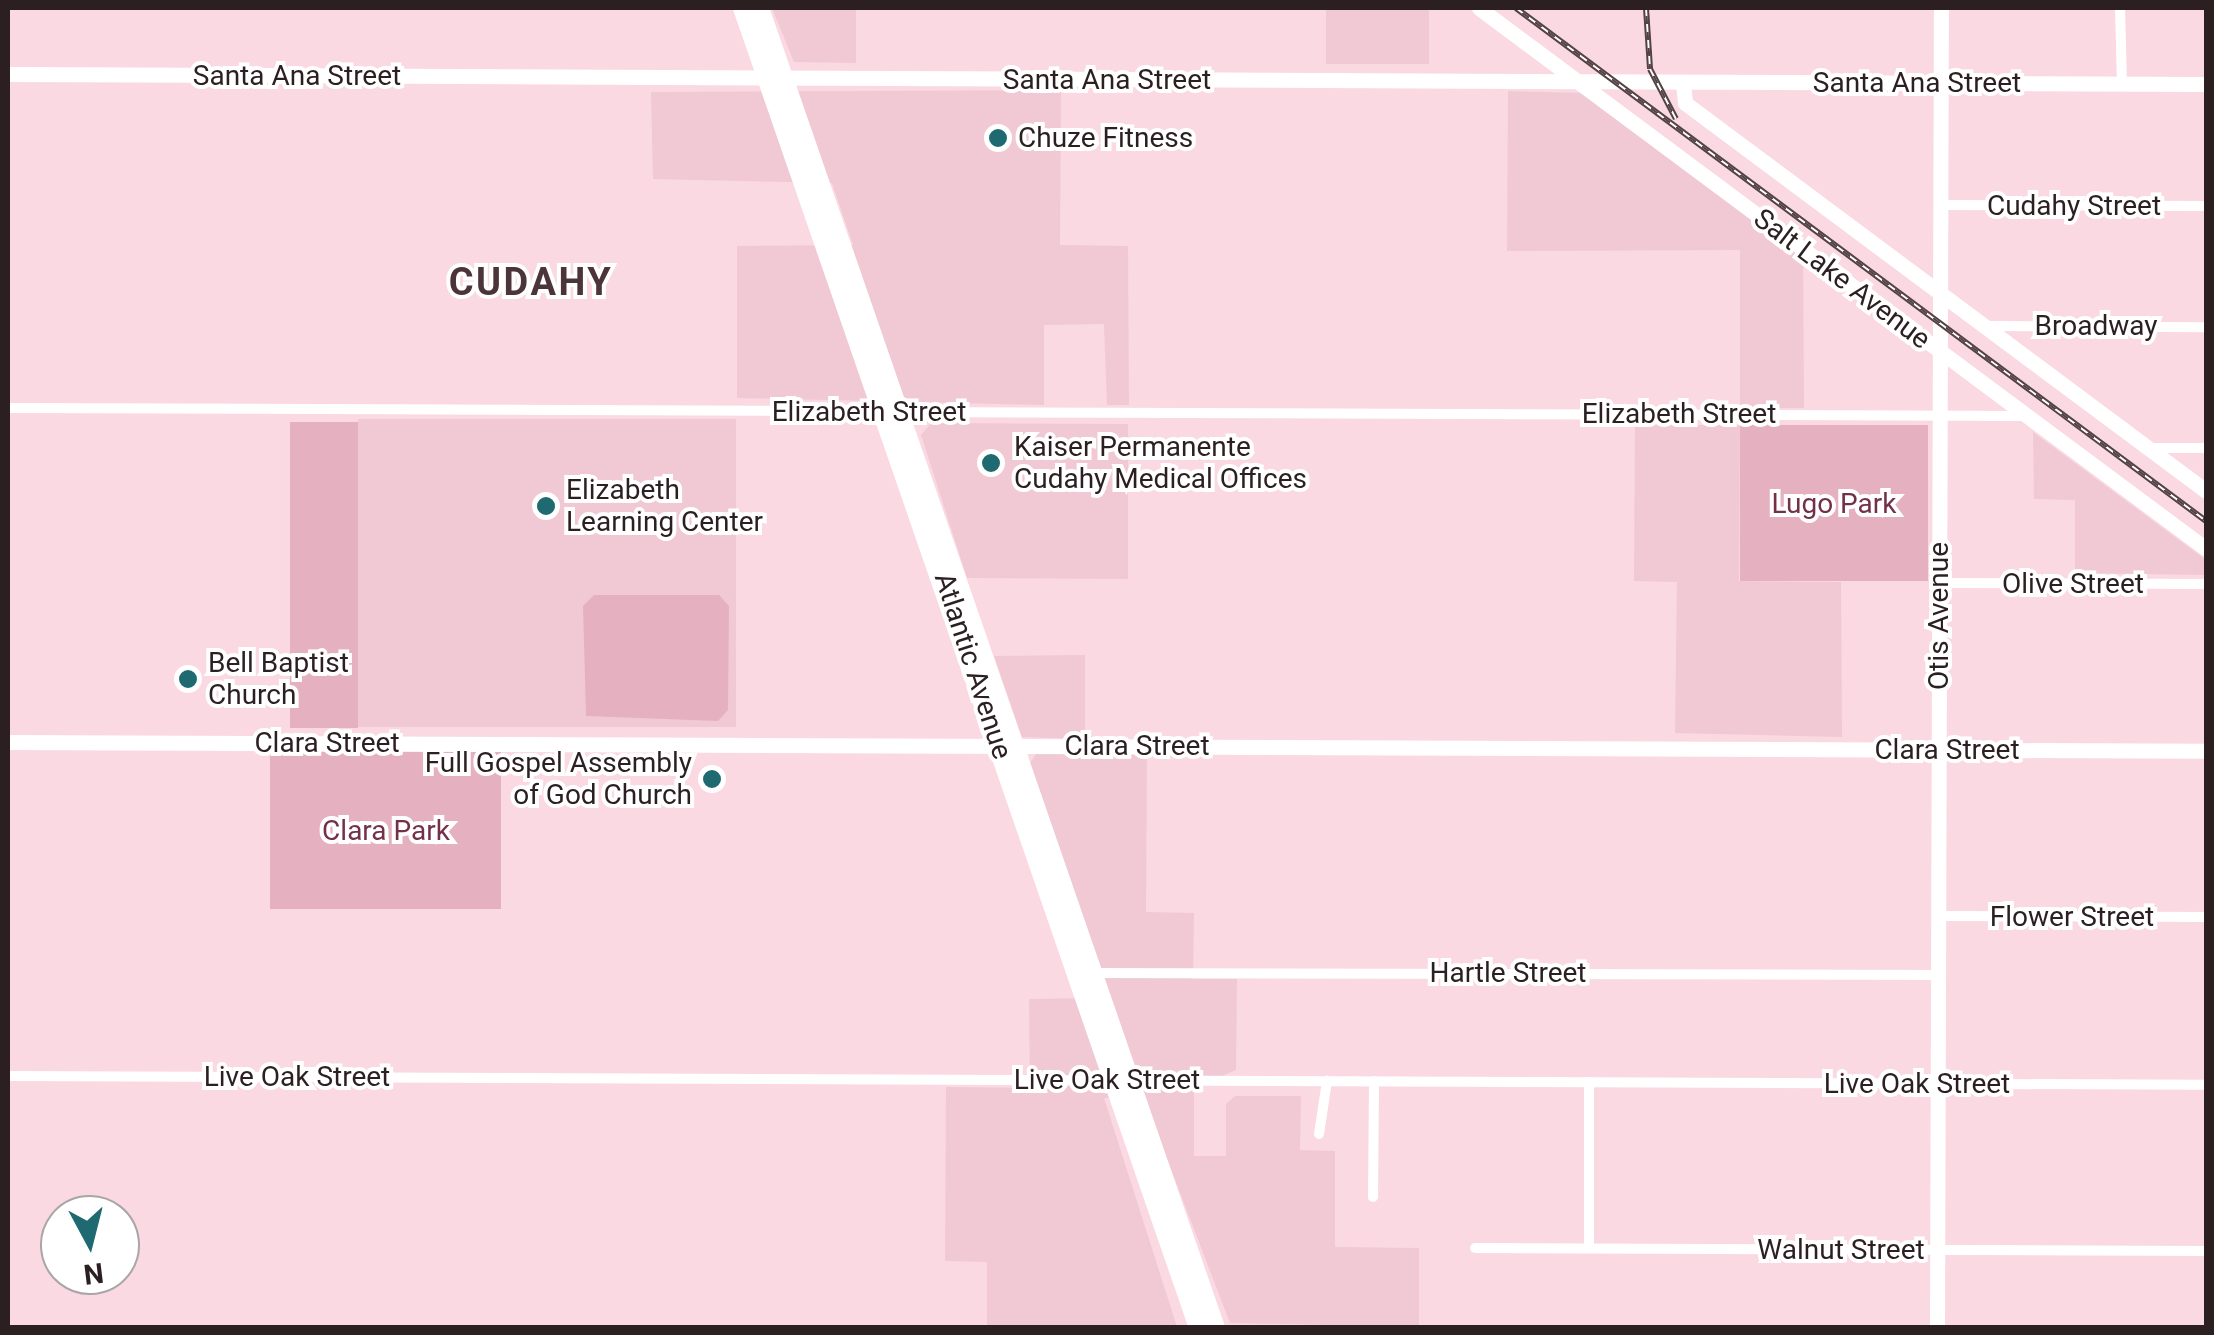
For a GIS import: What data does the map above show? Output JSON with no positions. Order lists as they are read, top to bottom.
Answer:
{
  "streets": {
    "main road": ["Atlantic Avenue"],
    "street": [
      "Santa Ana Street",
      "Cudahy Street",
      "Salt Lake Avenue",
      "Broadway",
      "Elizabeth Street",
      "Olive Street",
      "Otis Avenue",
      "Clara Street",
      "Flower Street",
      "Hartle Street",
      "Live Oak Street",
      "Walnut Street"
    ]
  },
  "crossings": [
    ["Santa Ana Street", "Salt Lake Avenue"],
    ["Santa Ana Street", "Otis Avenue"],
    ["Santa Ana Street", "Atlantic Avenue"],
    ["Cudahy Street", "Otis Avenue"],
    ["Salt Lake Avenue", "Broadway"],
    ["Salt Lake Avenue", "Elizabeth Street"],
    ["Salt Lake Avenue", "Otis Avenue"],
    ["Elizabeth Street", "Otis Avenue"],
    ["Elizabeth Street", "Atlantic Avenue"],
    ["Olive Street", "Otis Avenue"],
    ["Otis Avenue", "Clara Street"],
    ["Otis Avenue", "Flower Street"],
    ["Otis Avenue", "Hartle Street"],
    ["Otis Avenue", "Live Oak Street"],
    ["Otis Avenue", "Walnut Street"],
    ["Atlantic Avenue", "Clara Street"],
    ["Atlantic Avenue", "Hartle Street"],
    ["Atlantic Avenue", "Live Oak Street"]
  ],
  "districts": ["CUDAHY"],
  "parks": ["Lugo Park", "Clara Park"],
  "places": [
    "Chuze Fitness",
    "Kaiser Permanente Cudahy Medical Offices",
    "Elizabeth Learning Center",
    "Bell Baptist Church",
    "Full Gospel Assembly of God Church"
  ],
  "north": "bottom"
}
